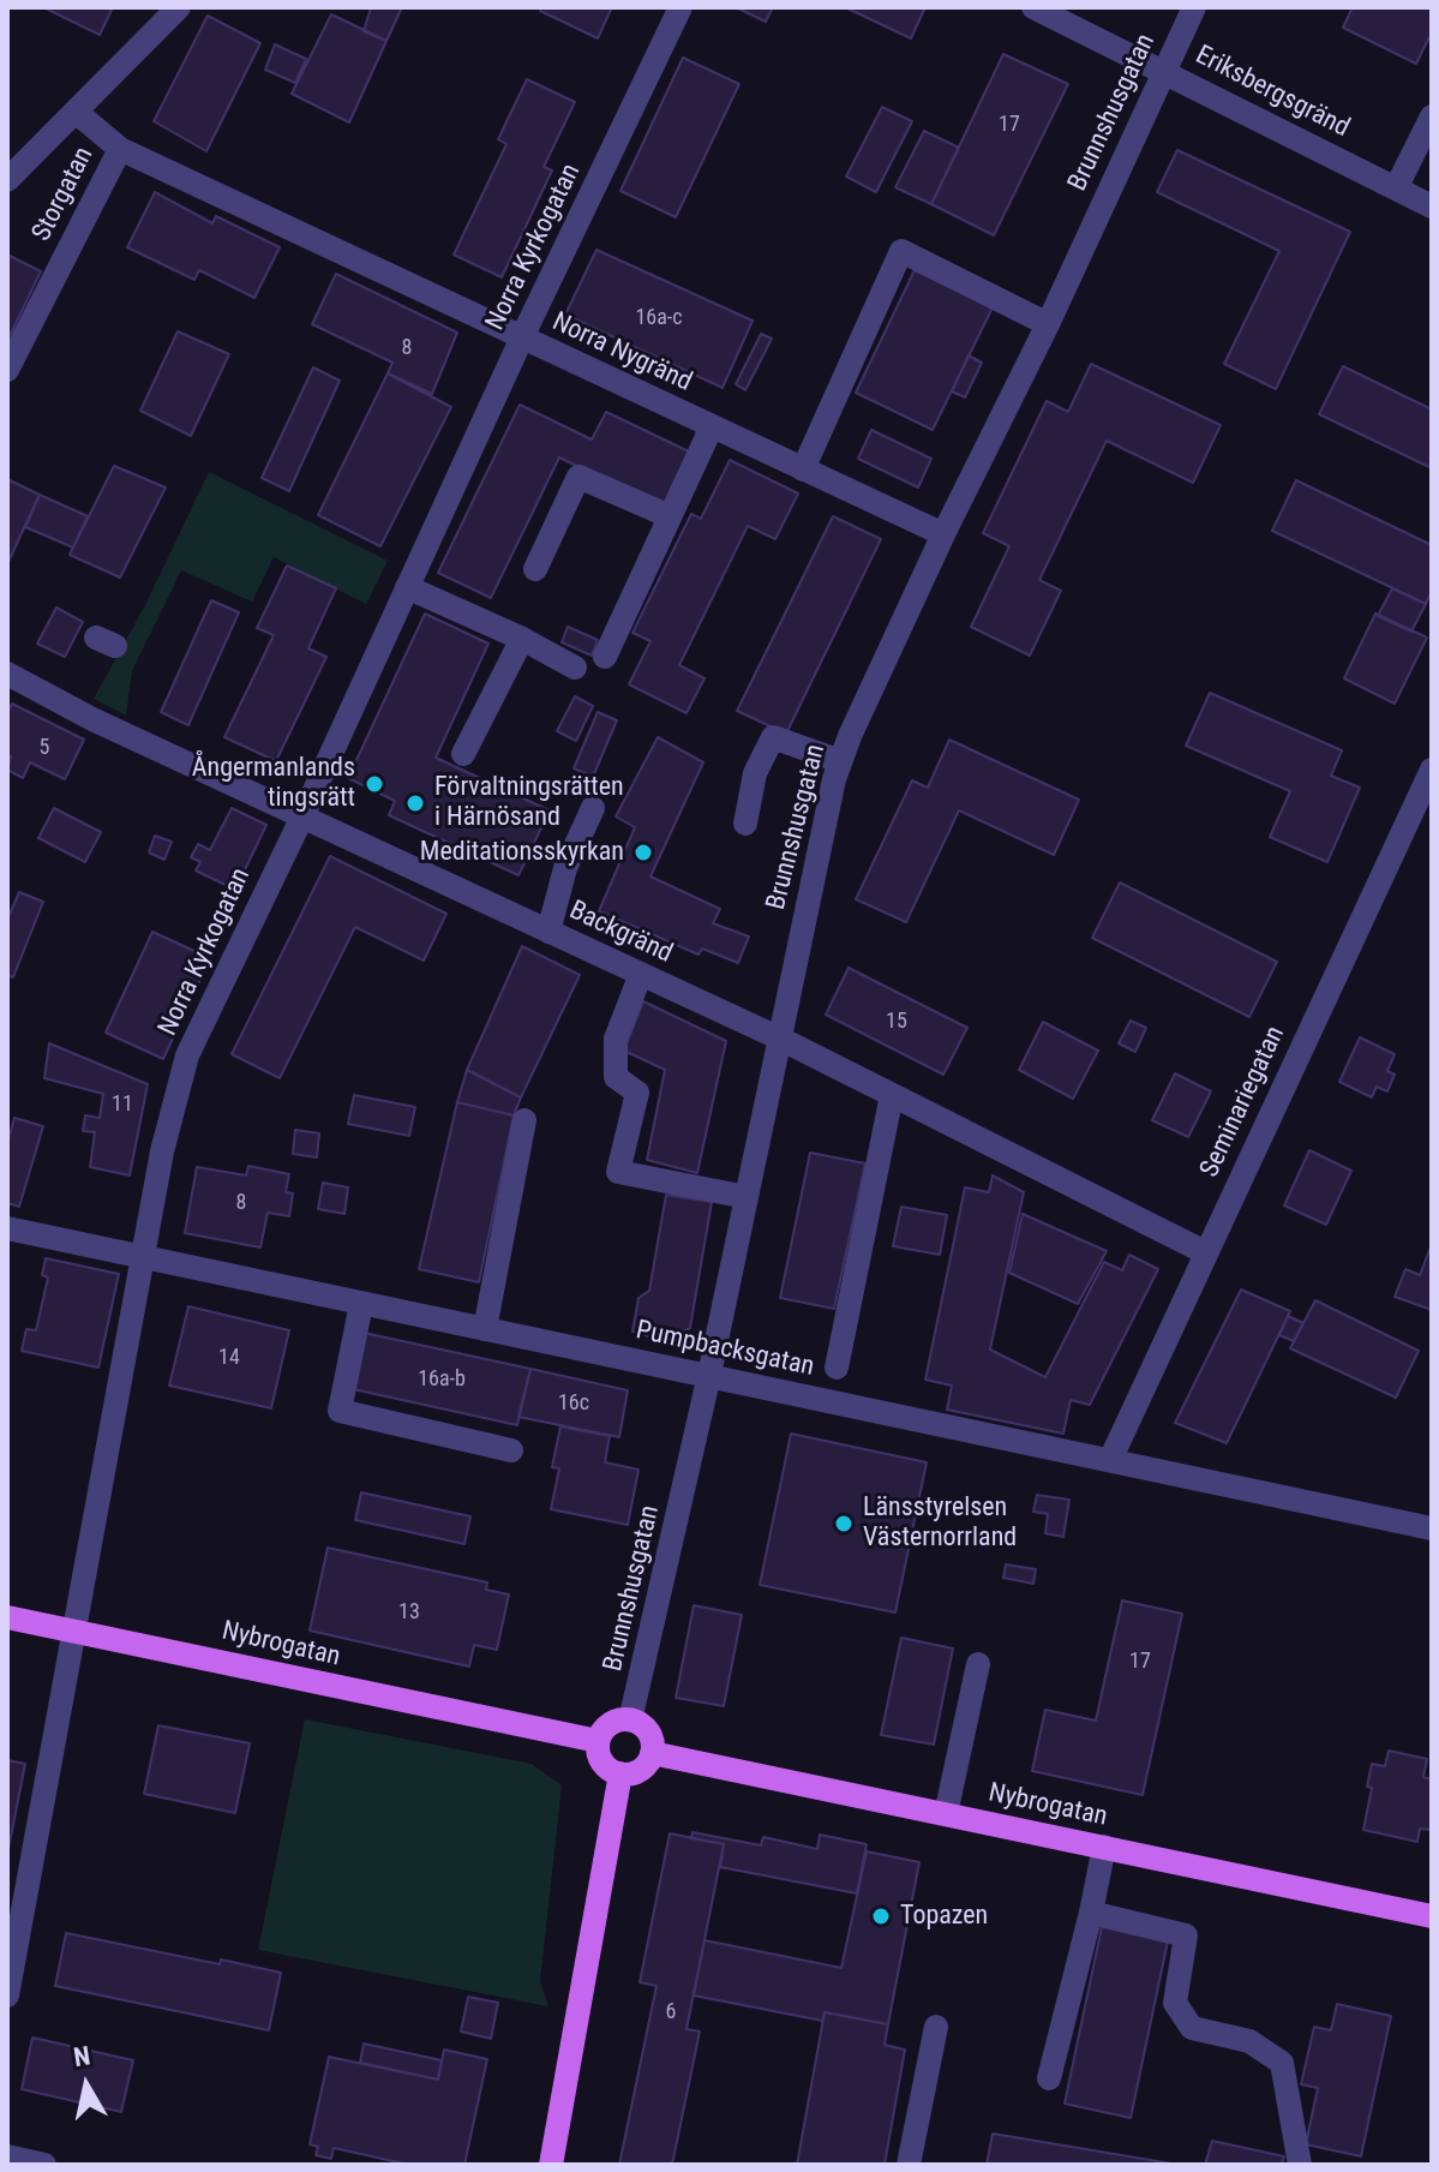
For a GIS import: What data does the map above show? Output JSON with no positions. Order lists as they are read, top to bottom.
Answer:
{
  "streets": {
    "main road": ["Nybrogatan"],
    "street": [
      "Eriksbergsgränd",
      "Brunnshusgatan",
      "Storgatan",
      "Norra Kyrkogatan",
      "Norra Nygränd",
      "Backgränd",
      "Seminariegatan",
      "Pumpbacksgatan"
    ]
  },
  "crossings": [
    ["Eriksbergsgränd", "Brunnshusgatan"],
    ["Brunnshusgatan", "Norra Nygränd"],
    ["Brunnshusgatan", "Backgränd"],
    ["Brunnshusgatan", "Pumpbacksgatan"],
    ["Brunnshusgatan", "Nybrogatan"],
    ["Storgatan", "Norra Nygränd"],
    ["Norra Kyrkogatan", "Norra Nygränd"],
    ["Norra Kyrkogatan", "Backgränd"],
    ["Norra Kyrkogatan", "Pumpbacksgatan"],
    ["Norra Kyrkogatan", "Nybrogatan"],
    ["Backgränd", "Seminariegatan"],
    ["Seminariegatan", "Pumpbacksgatan"]
  ],
  "places": [
    "Ångermanlands tingsrätt",
    "Förvaltningsrätten i Härnösand",
    "Meditationsskyrkan",
    "Länsstyrelsen Västernorrland",
    "Topazen"
  ],
  "house_numbers": [
    "17",
    "16a-c",
    "8",
    "5",
    "15",
    "11",
    "8",
    "14",
    "16a-b",
    "16c",
    "13",
    "17",
    "6"
  ],
  "north": "top"
}
